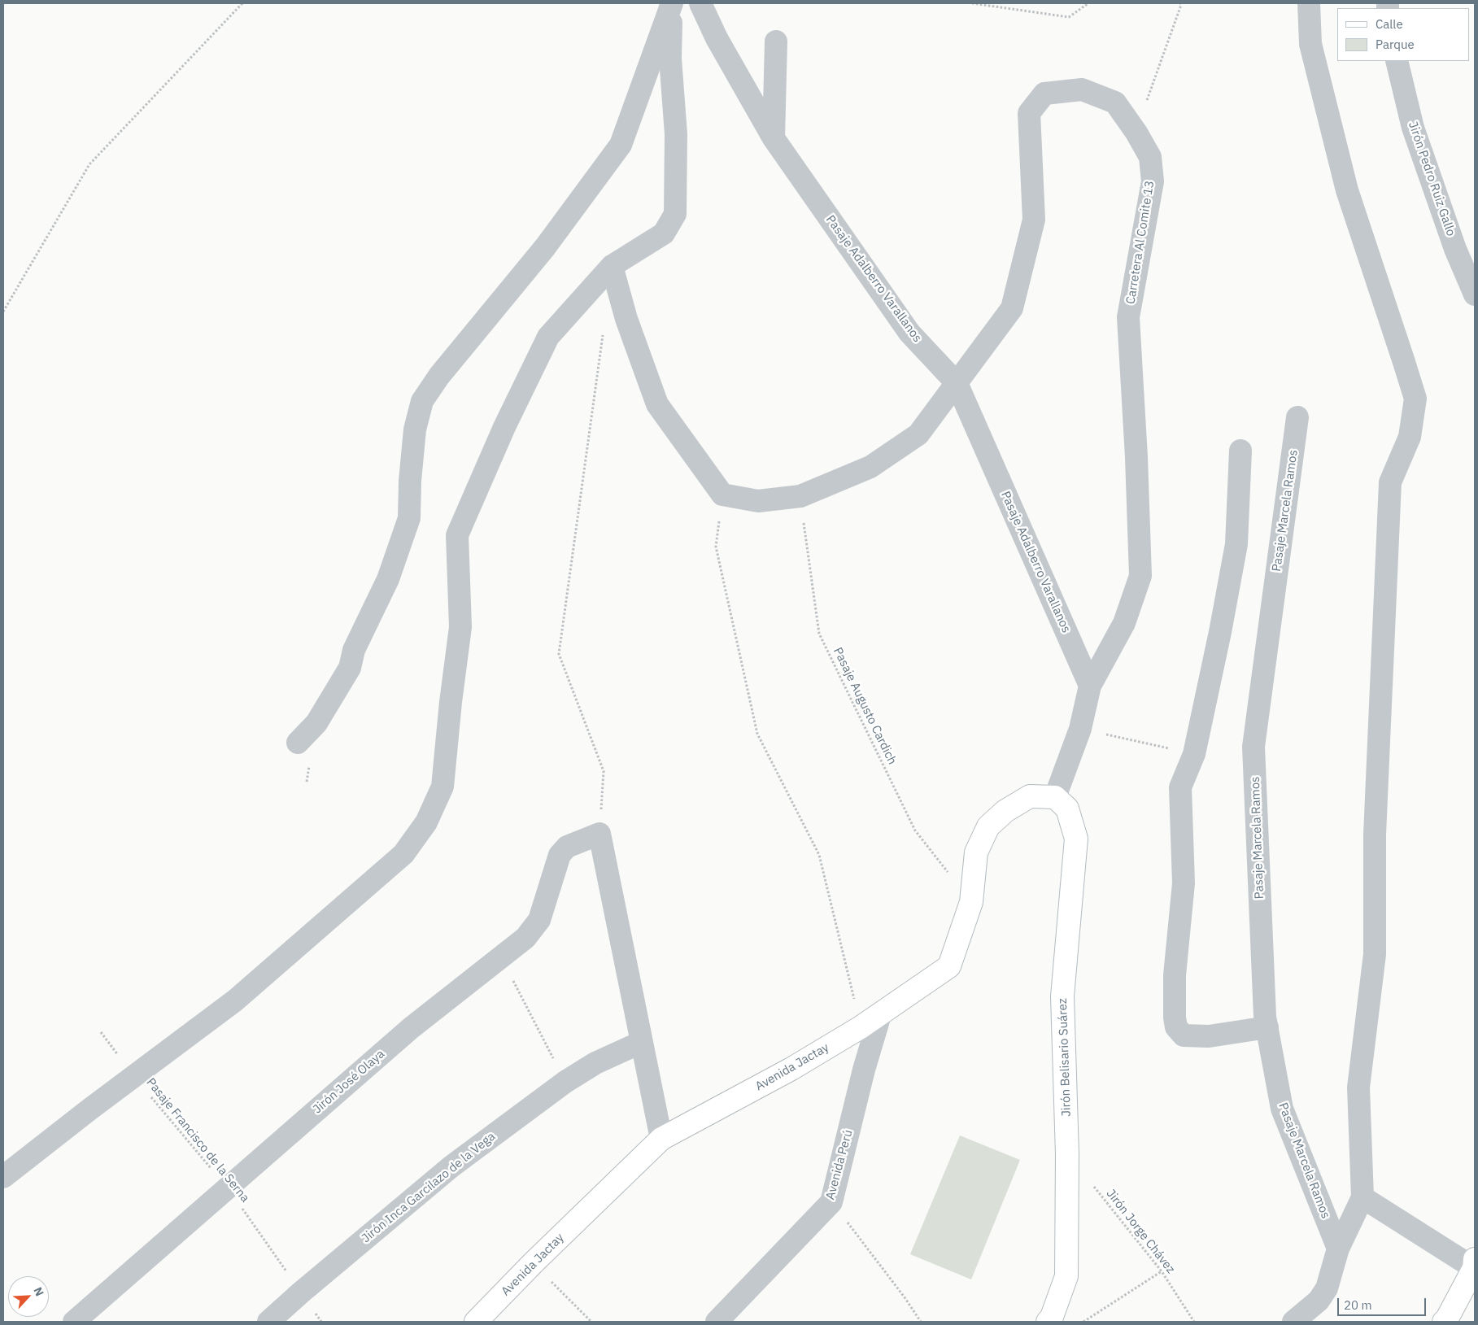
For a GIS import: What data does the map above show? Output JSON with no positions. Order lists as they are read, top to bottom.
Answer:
{
  "streets": {
    "street": [
      "Jirón Pedro Ruiz Gallo",
      "Carretera Al Comite 13",
      "Pasaje Adalberro Varallanos",
      "Pasaje Marcela Ramos",
      "Jirón Belisario Suárez",
      "Avenida Jactay",
      "Jirón José Olaya",
      "Avenida Perú",
      "Jirón Inca Garcilazo de la Vega"
    ],
    "path": ["Pasaje Augusto Cardich", "Pasaje Francisco de la Serna", "Jirón Jorge Chávez"]
  },
  "crossings": [
    ["Carretera Al Comite 13", "Pasaje Adalberro Varallanos"],
    ["Carretera Al Comite 13", "Pasaje Augusto Cardich"],
    ["Carretera Al Comite 13", "Jirón Belisario Suárez"],
    ["Carretera Al Comite 13", "Avenida Jactay"],
    ["Pasaje Augusto Cardich", "Avenida Jactay"],
    ["Jirón Belisario Suárez", "Avenida Jactay"],
    ["Jirón Belisario Suárez", "Jirón Jorge Chávez"],
    ["Avenida Jactay", "Avenida Perú"],
    ["Jirón José Olaya", "Pasaje Francisco de la Serna"],
    ["Pasaje Francisco de la Serna", "Jirón Inca Garcilazo de la Vega"]
  ],
  "legend": ["Calle", "Parque"],
  "scale_bar": "20 m",
  "north": "top right"
}
